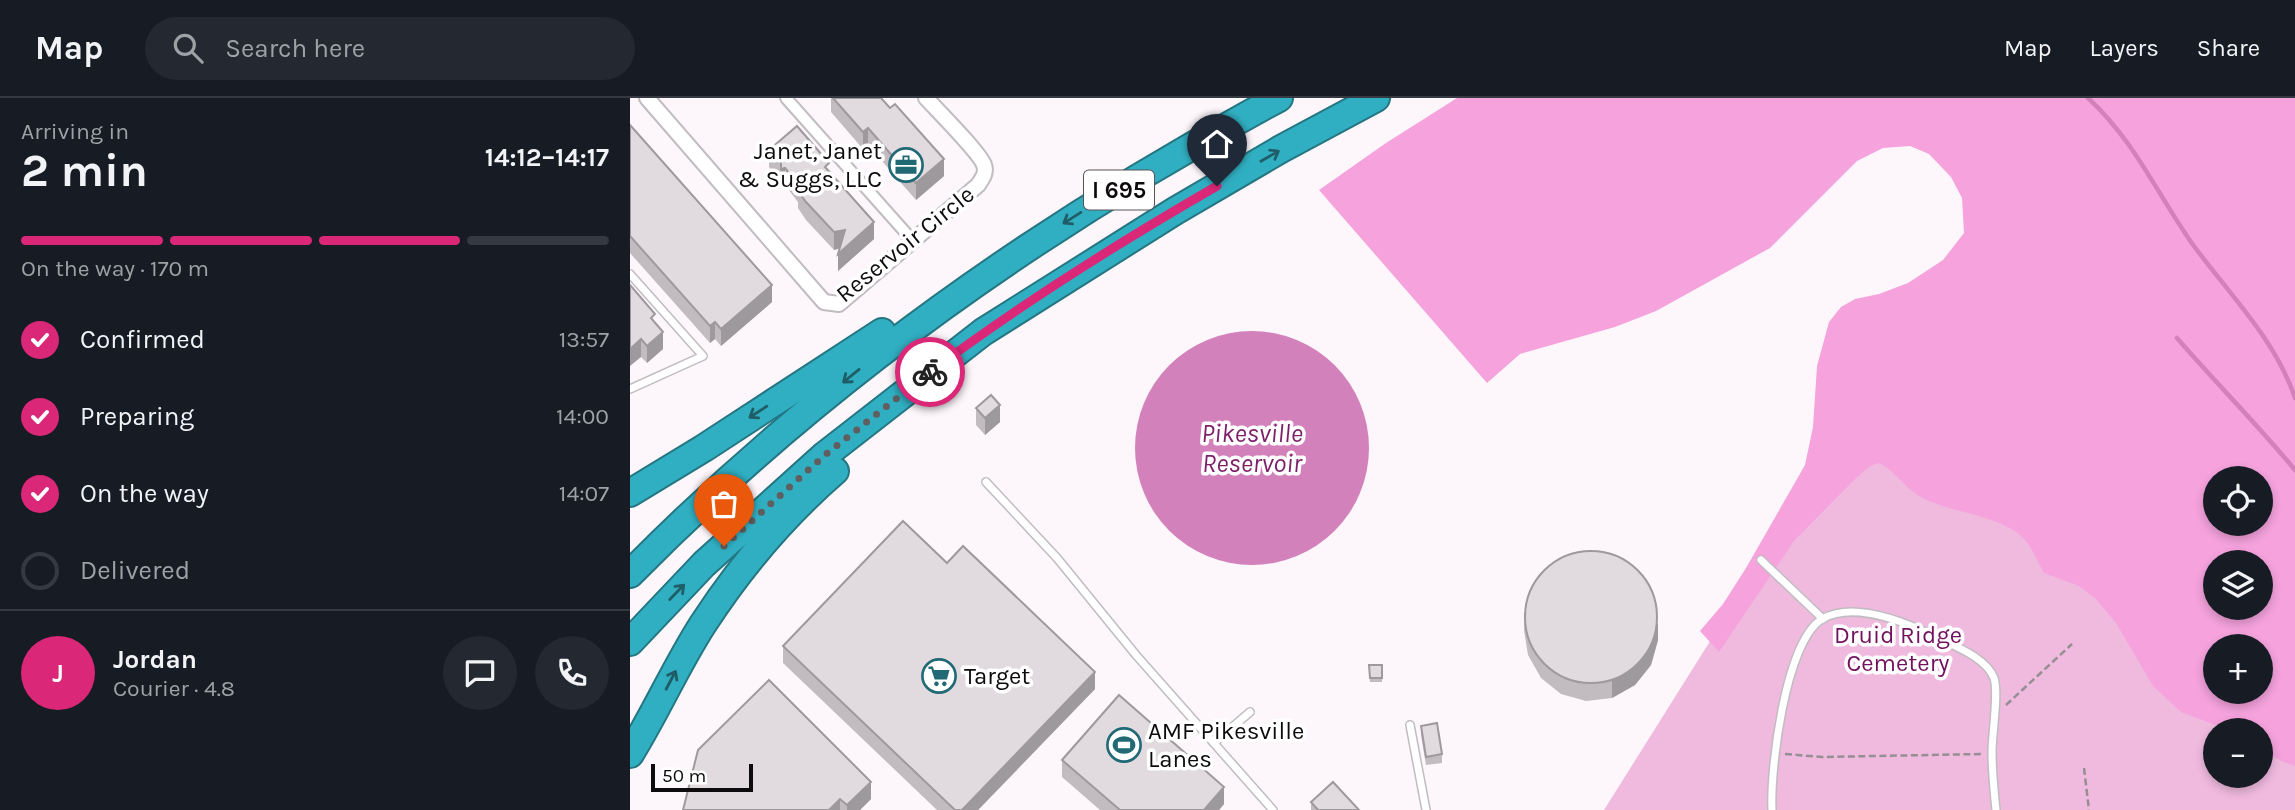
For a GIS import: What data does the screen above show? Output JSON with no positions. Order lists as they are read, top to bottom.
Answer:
{
  "streets": {
    "highway": ["I 695"],
    "street": ["Reservoir Circle"]
  },
  "water": ["Pikesville Reservoir"],
  "parks": ["Druid Ridge Cemetery"],
  "places": {
    "office": ["Janet, Janet & Suggs, LLC"],
    "supermarket": ["Target"],
    "sports": ["AMF Pikesville Lanes"]
  },
  "scale_bar": "50 m",
  "page": {
    "header": "Map",
    "search": "Search here",
    "nav": ["Map", "Layers", "Share"],
    "heading": ["2 min", "Arriving in", "14:12–14:17"],
    "panel": ["Jordan", "Courier · 4.8"],
    "bar": "On the way · 170 m",
    "list": [
      ["Confirmed", "13:57"],
      ["Preparing", "14:00"],
      ["On the way", "14:07"],
      "Delivered"
    ],
    "map_buttons": ["+", "−"],
    "round": "J",
    "scale": "50 m"
  }
}
